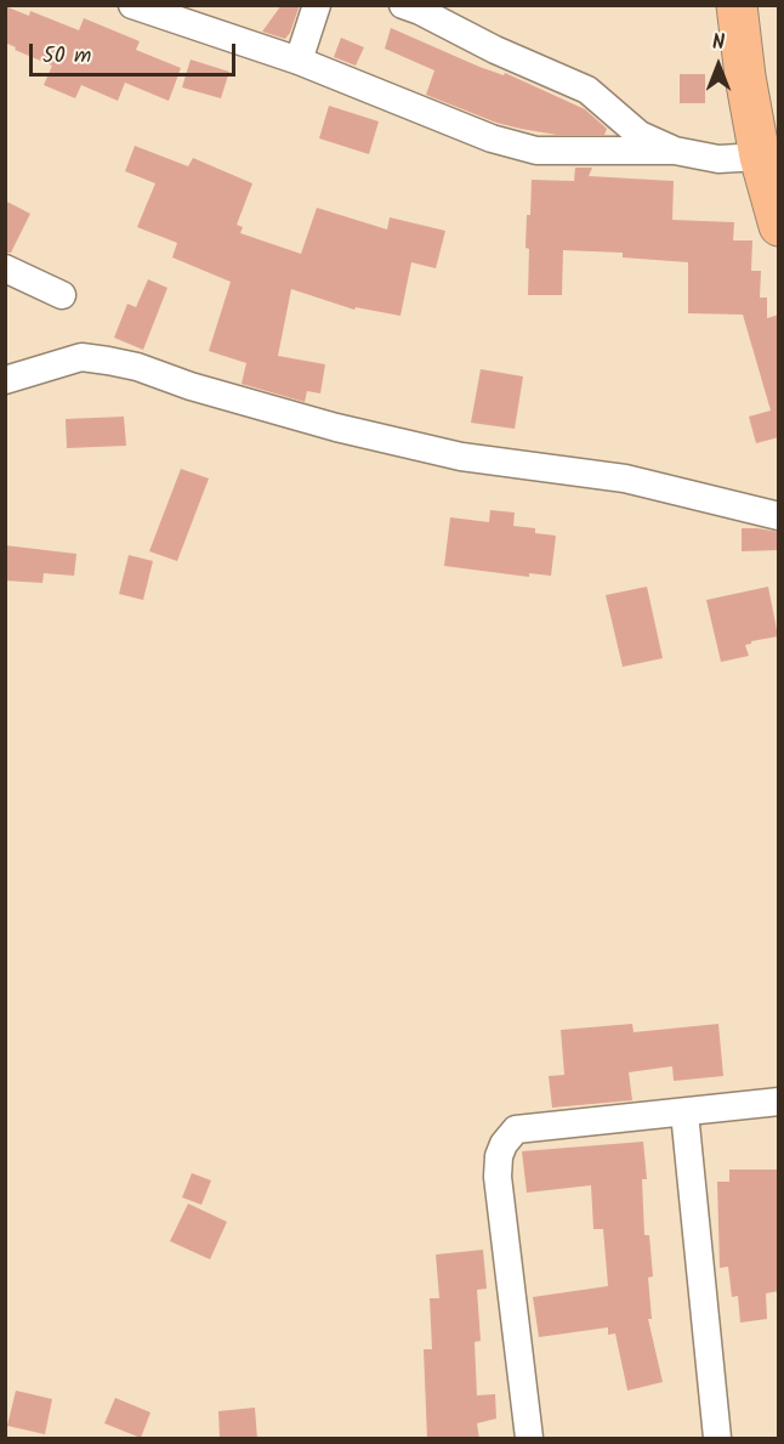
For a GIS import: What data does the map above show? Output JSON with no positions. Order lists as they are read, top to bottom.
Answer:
{
  "scale_bar": "50 m",
  "north": "top"
}
